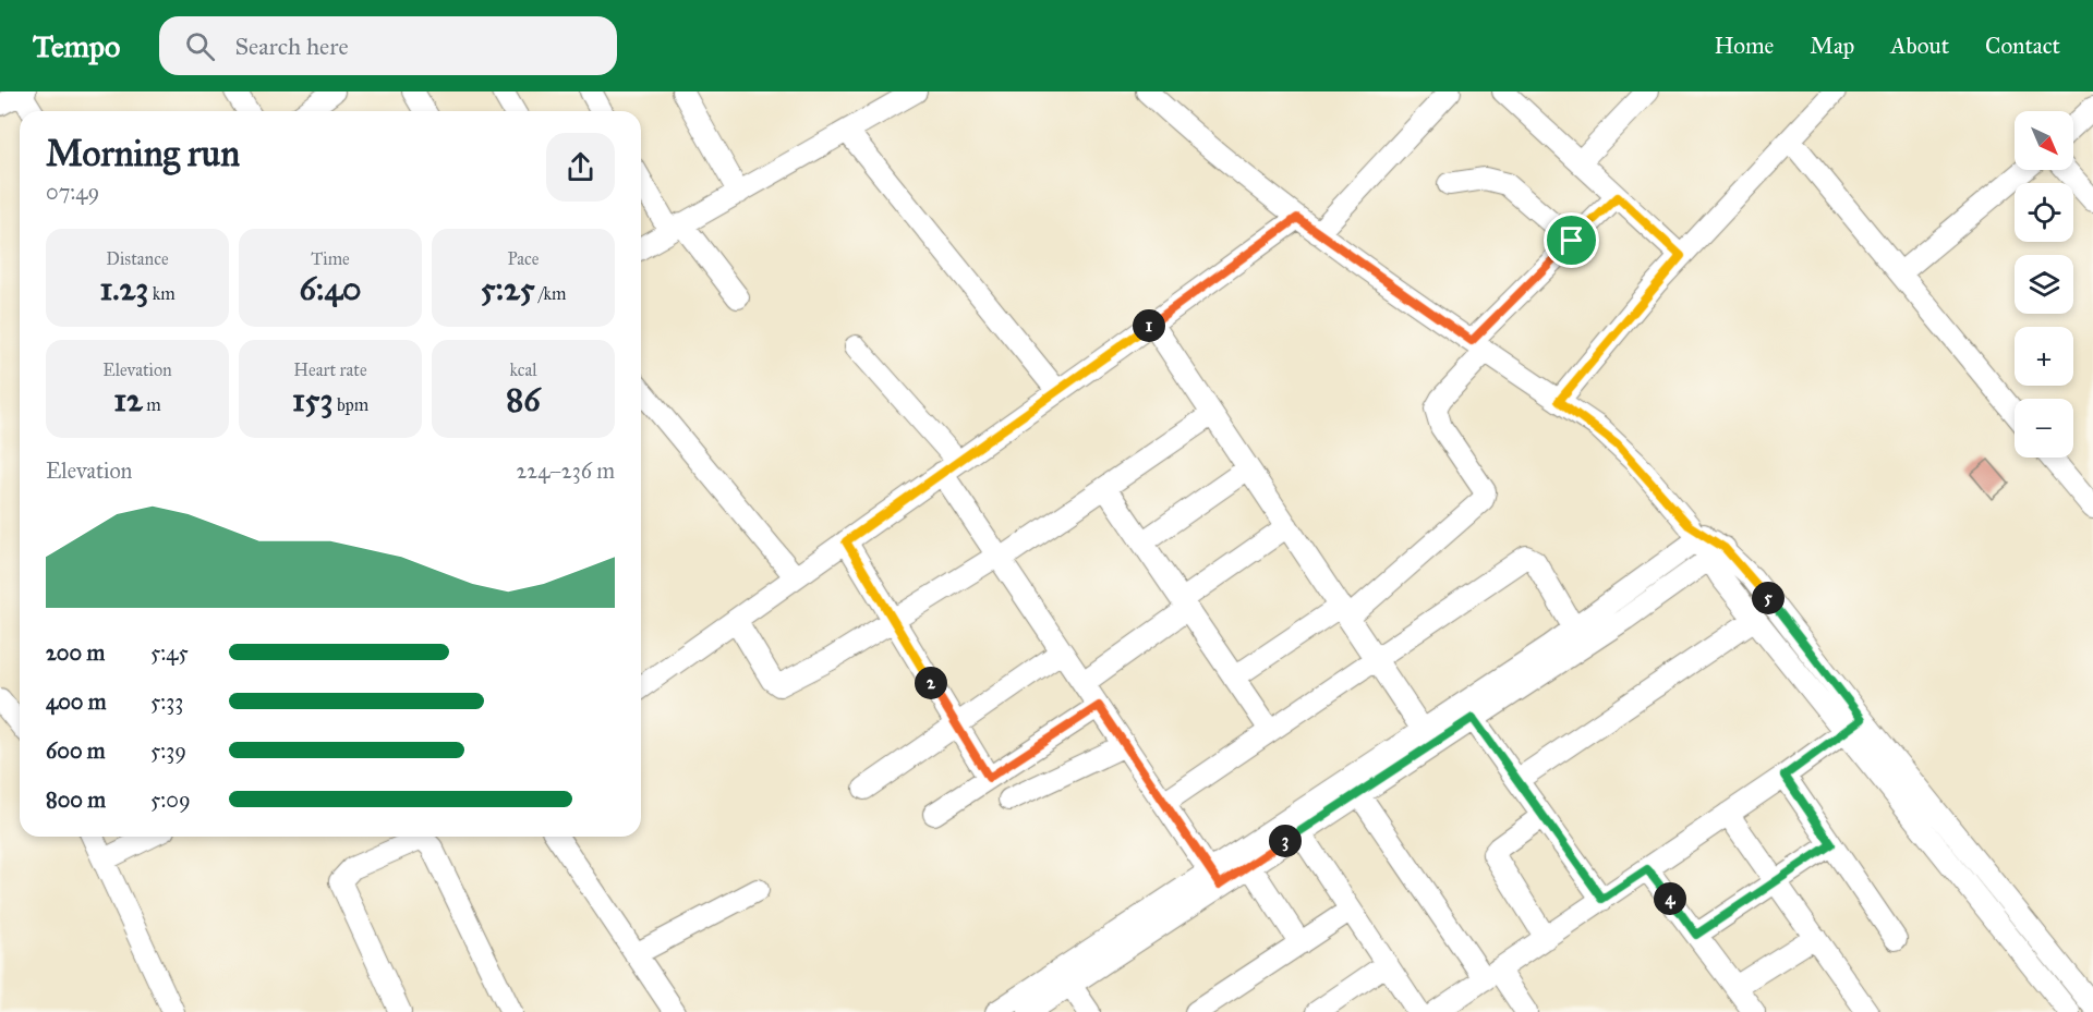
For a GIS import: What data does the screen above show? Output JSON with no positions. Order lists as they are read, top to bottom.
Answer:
{
  "north": "bottom right",
  "page": {
    "header": "Tempo",
    "search": "Search here",
    "nav": [
      "Home",
      "Map",
      "About",
      "Contact"
    ],
    "map_buttons": ["+", "−"],
    "heading": ["Morning run", "07:49"],
    "stats": [
      ["Distance", "1.23 km"],
      ["Time", "6:40"],
      ["Pace", "5:25 /km"],
      ["Elevation", "12 m"],
      ["Heart rate", "153 bpm"],
      ["kcal", "86"]
    ],
    "pins": [
      "1",
      "5",
      "2",
      "3",
      "4"
    ],
    "chart": ["Elevation", "224–236 m"],
    "list": [
      {
        "name": "200 m",
        "note": "5:45"
      },
      {
        "name": "400 m",
        "note": "5:33"
      },
      {
        "name": "600 m",
        "note": "5:39"
      },
      {
        "name": "800 m",
        "note": "5:09"
      }
    ]
  }
}
